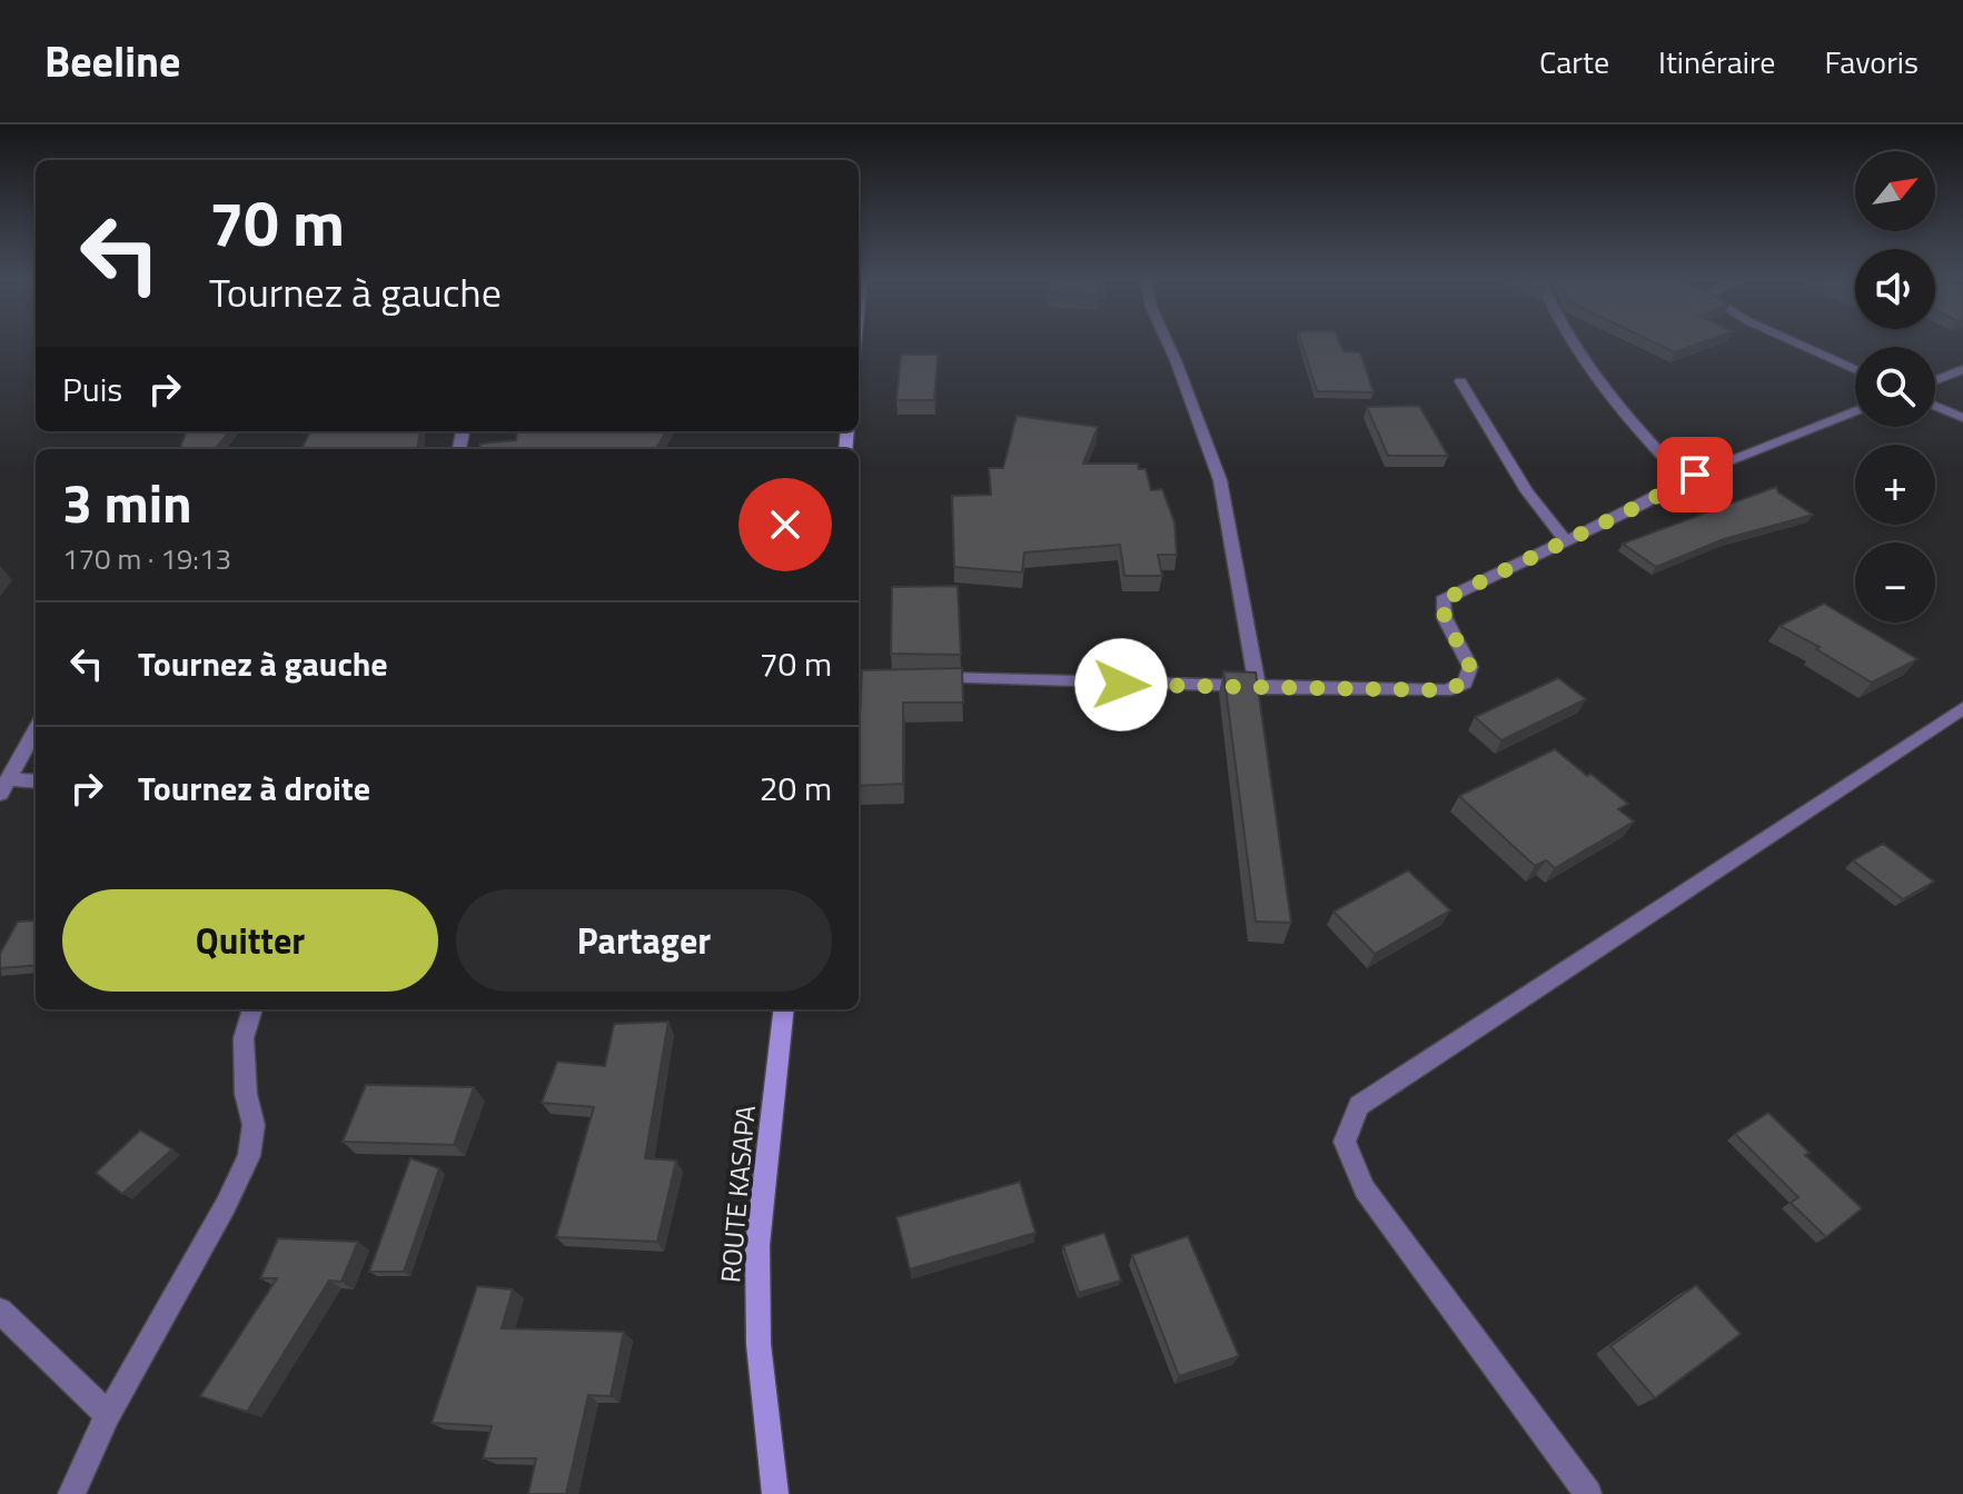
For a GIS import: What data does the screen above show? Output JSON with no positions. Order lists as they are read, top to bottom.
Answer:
{
  "streets": {
    "main road": ["ROUTE KASAPA"]
  },
  "north": "top right",
  "page": {
    "header": "Beeline",
    "nav": ["Carte", "Itinéraire", "Favoris"],
    "map_buttons": ["+", "−"],
    "turn": ["70 m", "Tournez à gauche"],
    "then": "Puis",
    "heading": ["3 min", "170 m · 19:13"],
    "list": [
      {
        "name": "Tournez à gauche",
        "value": "70 m"
      },
      {
        "name": "Tournez à droite",
        "value": "20 m"
      }
    ],
    "buttons": ["Quitter", "Partager"]
  }
}
